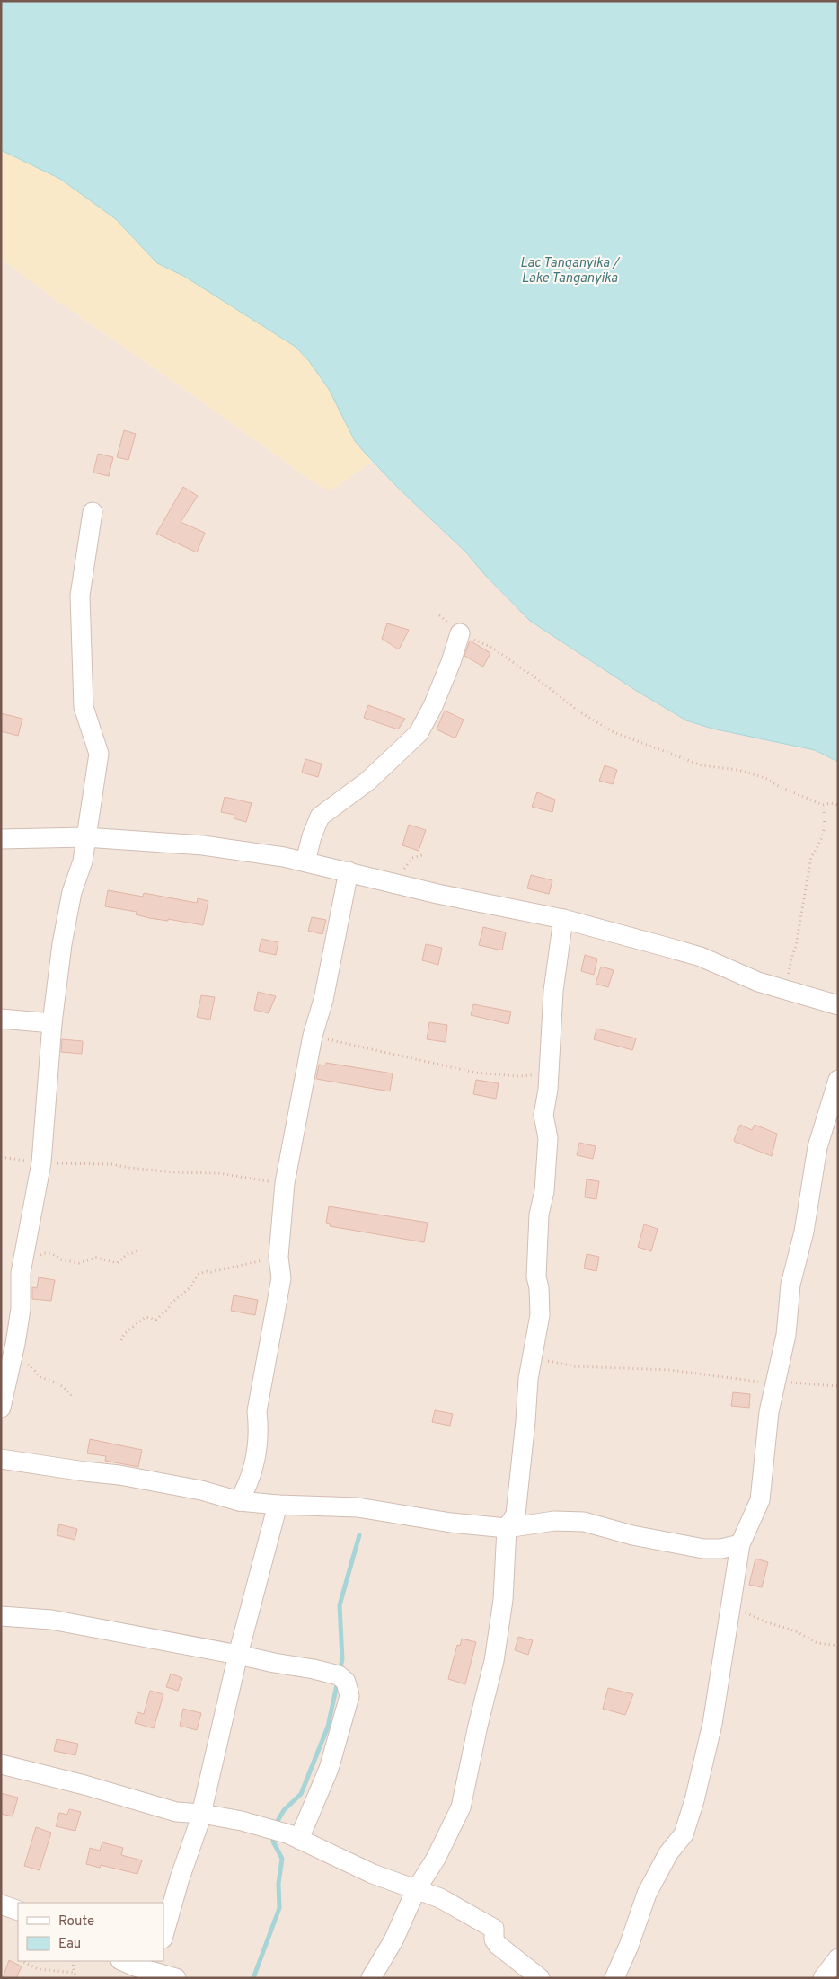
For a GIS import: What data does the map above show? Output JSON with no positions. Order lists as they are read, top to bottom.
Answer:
{
  "water": ["Lac Tanganyika / Lake Tanganyika"],
  "legend": ["Route", "Eau"]
}
